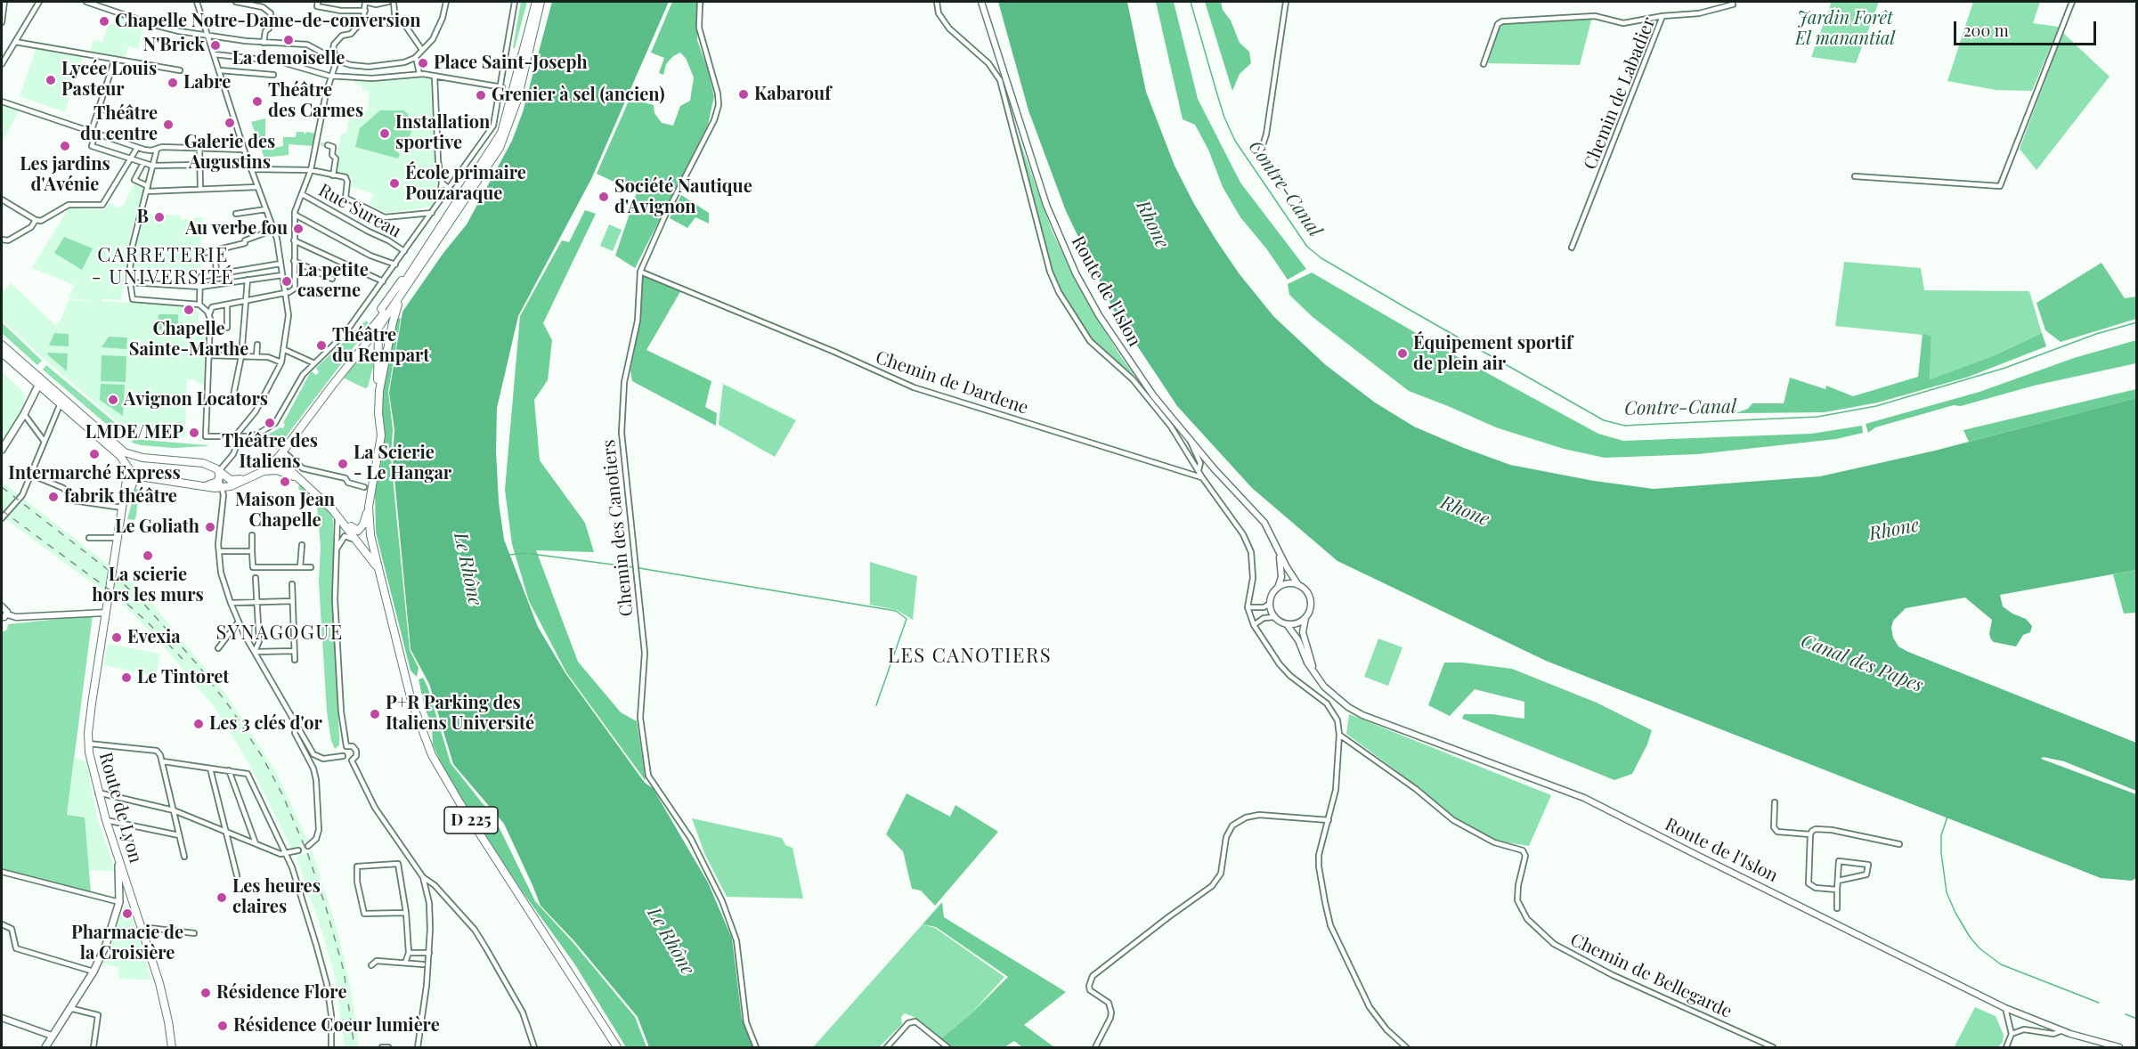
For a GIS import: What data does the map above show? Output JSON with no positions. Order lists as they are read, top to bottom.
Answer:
{
  "streets": {
    "main road": ["Route de Lyon", "D 225"],
    "street": [
      "Chemin de Labadier",
      "Rue Sureau",
      "Route de l'Islon",
      "Chemin de Dardene",
      "Chemin des Canotiers",
      "Chemin de Bellegarde"
    ]
  },
  "crossings": [
    ["Chemin de Dardene", "Chemin des Canotiers"]
  ],
  "districts": ["CARRETERIE - UNIVERSITÉ", "SYNAGOGUE", "LES CANOTIERS"],
  "water": [
    "Contre-Canal",
    "Rhone",
    "Le Rhône",
    "Canal des Papes"
  ],
  "parks": ["Jardin Forêt El manantial"],
  "places": [
    "Chapelle Notre-Dame-de-conversion",
    "La demoiselle",
    "N'Brick",
    "Place Saint-Joseph",
    "Lycée Louis Pasteur",
    "Labre",
    "Kabarouf",
    "Grenier à sel (ancien)",
    "Théâtre des Carmes",
    "Galerie des Augustins",
    "Théâtre du centre",
    "Installation sportive",
    "Les jardins d'Avénie",
    "École primaire Pouzaraque",
    "Société Nautique d'Avignon",
    "B",
    "Au verbe fou",
    "La petite caserne",
    "Chapelle Sainte-Marthe",
    "Théâtre du Rempart",
    "Équipement sportif de plein air",
    "Avignon Locators",
    "Théâtre des Italiens",
    "LMDE/MEP",
    "Intermarché Express",
    "La Scierie - Le Hangar",
    "Maison Jean Chapelle",
    "fabrik théâtre",
    "Le Goliath",
    "La scierie hors les murs",
    "Evexia",
    "Le Tintoret",
    "P+R Parking des Italiens Université",
    "Les 3 clés d'or",
    "Les heures claires",
    "Pharmacie de la Croisière",
    "Résidence Flore",
    "Résidence Coeur lumière"
  ],
  "scale_bar": "200 m"
}
